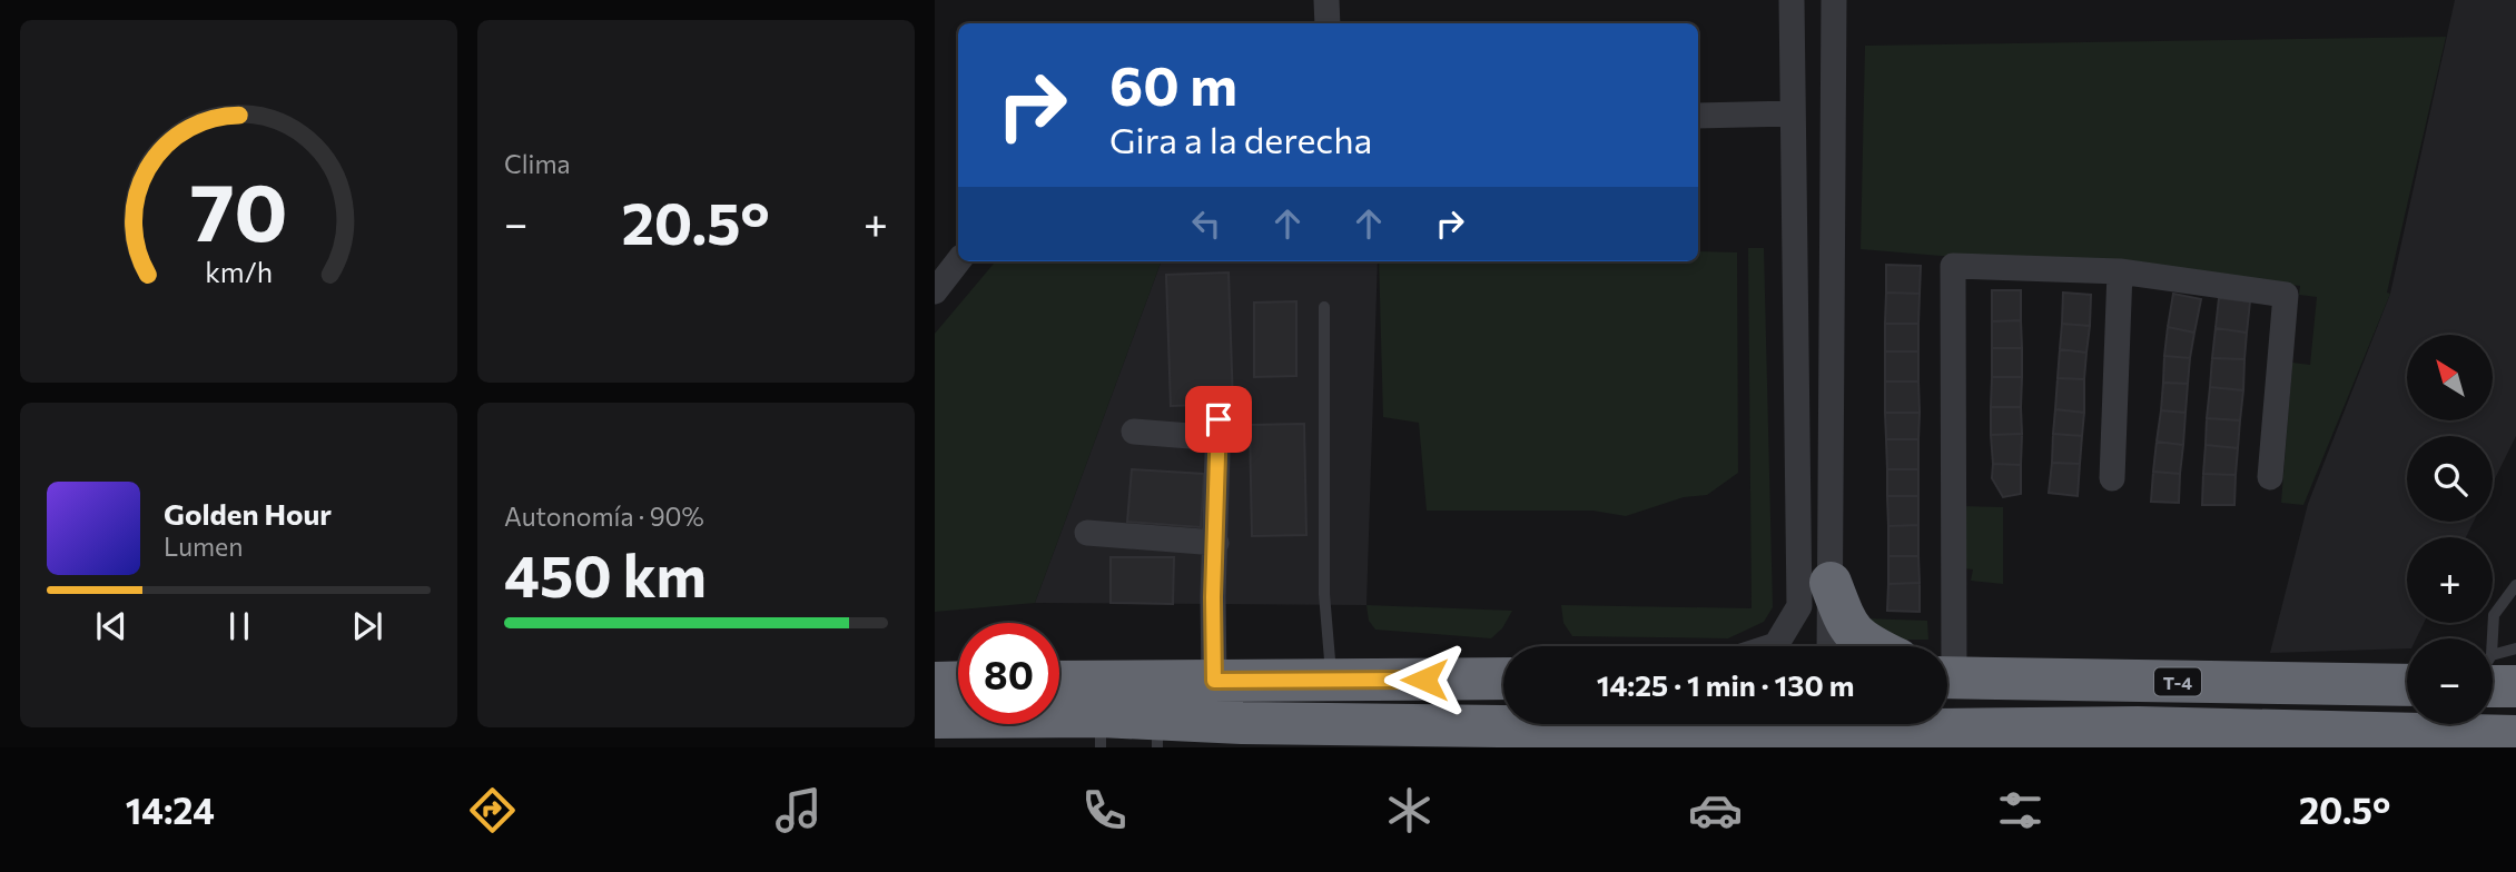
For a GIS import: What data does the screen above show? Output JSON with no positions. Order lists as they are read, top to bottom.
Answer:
{
  "streets": {
    "highway": ["T-4"]
  },
  "north": "top left",
  "page": {
    "tile": [
      "Clima",
      ["Autonomía · 90%", "450 km"]
    ],
    "turn": ["60 m", "Gira a la derecha"],
    "heat": ["−", "20.5°", "+"],
    "map_buttons": ["+", "−"],
    "song": ["Golden Hour", "Lumen"],
    "limit": "80",
    "trip": "14:25 · 1 min · 130 m",
    "tabs": ["14:24", "20.5°"],
    "gauge": ["70", "km/h"]
  }
}
